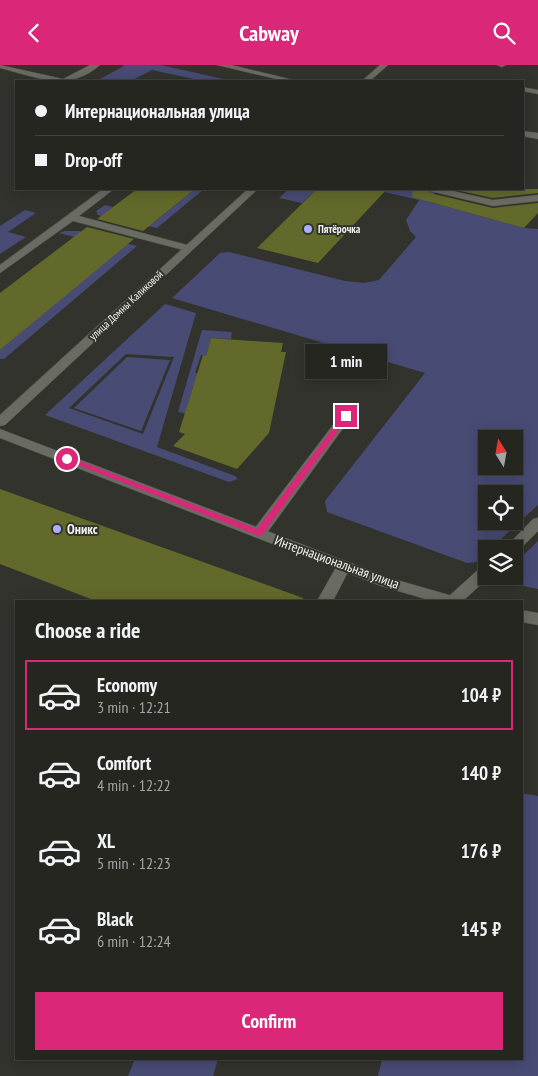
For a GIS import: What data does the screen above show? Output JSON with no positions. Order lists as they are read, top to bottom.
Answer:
{
  "streets": {
    "street": ["улица Домны Каликовой", "Интернациональная улица"]
  },
  "places": ["Пятёрочка", "Оникс"],
  "north": "top",
  "page": {
    "header": "Cabway",
    "banner": ["Интернациональная улица", "Drop-off"],
    "bubble": "1 min",
    "heading": "Choose a ride",
    "list": [
      {
        "name": "Economy",
        "note": "3 min · 12:21",
        "value": "104 ₽"
      },
      {
        "name": "Comfort",
        "note": "4 min · 12:22",
        "value": "140 ₽"
      },
      {
        "name": "XL",
        "note": "5 min · 12:23",
        "value": "176 ₽"
      },
      {
        "name": "Black",
        "note": "6 min · 12:24",
        "value": "145 ₽"
      }
    ],
    "buttons": "Confirm"
  }
}
